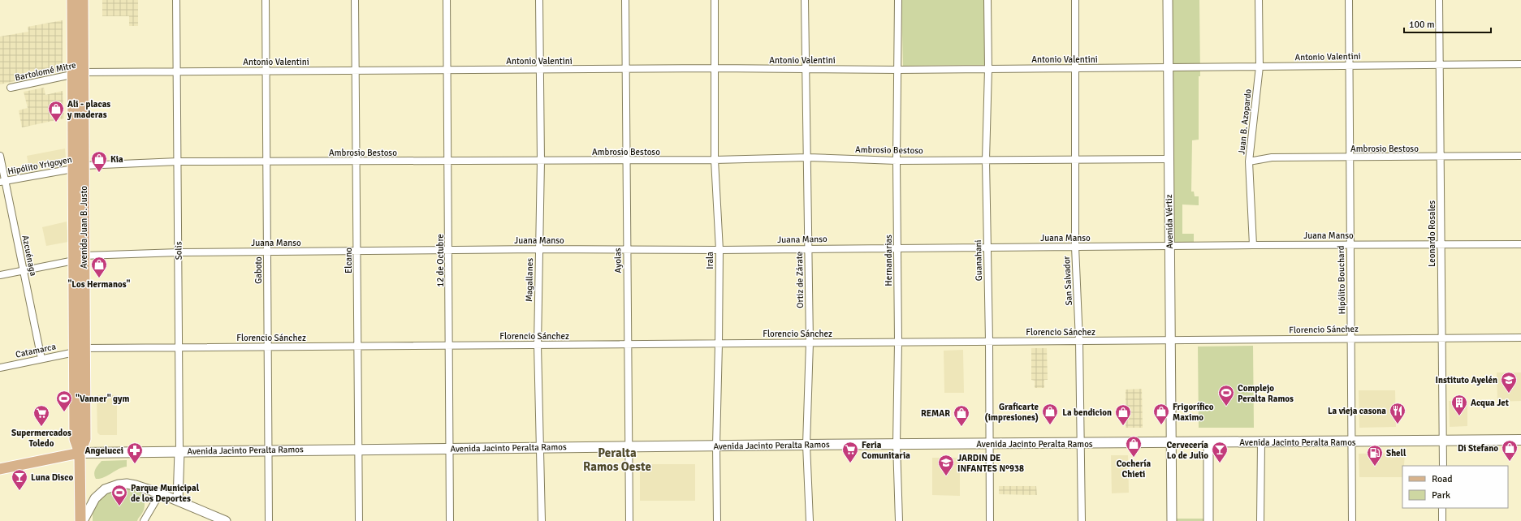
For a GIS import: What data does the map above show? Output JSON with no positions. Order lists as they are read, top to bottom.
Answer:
{
  "streets": {
    "main road": ["Avenida Juan B. Justo", "Avenida Jacinto Peralta Ramos"],
    "street": [
      "Antonio Valentini",
      "Bartolomé Mitre",
      "Juan B. Azopardo",
      "Ambrosio Bestoso",
      "Hipólito Yrigoyen",
      "Avenida Vértiz",
      "Leonardo Rosales",
      "Juana Manso",
      "Solís",
      "Azcuénaga",
      "Elcano",
      "12 de Octubre",
      "Ayolas",
      "Irala",
      "Hernandarias",
      "Guanahani",
      "Gaboto",
      "Magallanes",
      "Ortiz de Zárate",
      "Hipólito Bouchard",
      "San Salvador",
      "Florencio Sánchez",
      "Catamarca"
    ]
  },
  "crossings": [
    ["Antonio Valentini", "Bartolomé Mitre"],
    ["Antonio Valentini", "Juan B. Azopardo"],
    ["Antonio Valentini", "Avenida Vértiz"],
    ["Antonio Valentini", "Avenida Juan B. Justo"],
    ["Antonio Valentini", "Leonardo Rosales"],
    ["Antonio Valentini", "Solís"],
    ["Antonio Valentini", "Elcano"],
    ["Antonio Valentini", "12 de Octubre"],
    ["Antonio Valentini", "Ayolas"],
    ["Antonio Valentini", "Irala"],
    ["Antonio Valentini", "Hernandarias"],
    ["Antonio Valentini", "Guanahani"],
    ["Antonio Valentini", "Gaboto"],
    ["Antonio Valentini", "Magallanes"],
    ["Antonio Valentini", "Ortiz de Zárate"],
    ["Antonio Valentini", "Hipólito Bouchard"],
    ["Antonio Valentini", "San Salvador"],
    ["Bartolomé Mitre", "Avenida Juan B. Justo"],
    ["Juan B. Azopardo", "Ambrosio Bestoso"],
    ["Juan B. Azopardo", "Juana Manso"],
    ["Ambrosio Bestoso", "Hipólito Yrigoyen"],
    ["Ambrosio Bestoso", "Avenida Vértiz"],
    ["Ambrosio Bestoso", "Avenida Juan B. Justo"],
    ["Ambrosio Bestoso", "Leonardo Rosales"],
    ["Ambrosio Bestoso", "Solís"],
    ["Ambrosio Bestoso", "Elcano"],
    ["Ambrosio Bestoso", "12 de Octubre"],
    ["Ambrosio Bestoso", "Ayolas"],
    ["Ambrosio Bestoso", "Irala"],
    ["Ambrosio Bestoso", "Hernandarias"],
    ["Ambrosio Bestoso", "Guanahani"],
    ["Ambrosio Bestoso", "Gaboto"],
    ["Ambrosio Bestoso", "Magallanes"],
    ["Ambrosio Bestoso", "Ortiz de Zárate"],
    ["Ambrosio Bestoso", "Hipólito Bouchard"],
    ["Ambrosio Bestoso", "San Salvador"],
    ["Hipólito Yrigoyen", "Avenida Juan B. Justo"],
    ["Hipólito Yrigoyen", "Azcuénaga"],
    ["Avenida Vértiz", "Juana Manso"],
    ["Avenida Vértiz", "Florencio Sánchez"],
    ["Avenida Vértiz", "Avenida Jacinto Peralta Ramos"],
    ["Avenida Juan B. Justo", "Juana Manso"],
    ["Avenida Juan B. Justo", "Florencio Sánchez"],
    ["Avenida Juan B. Justo", "Catamarca"],
    ["Avenida Juan B. Justo", "Avenida Jacinto Peralta Ramos"],
    ["Leonardo Rosales", "Juana Manso"],
    ["Leonardo Rosales", "Florencio Sánchez"],
    ["Leonardo Rosales", "Avenida Jacinto Peralta Ramos"],
    ["Juana Manso", "Solís"],
    ["Juana Manso", "Elcano"],
    ["Juana Manso", "12 de Octubre"],
    ["Juana Manso", "Ayolas"],
    ["Juana Manso", "Irala"],
    ["Juana Manso", "Hernandarias"],
    ["Juana Manso", "Guanahani"],
    ["Juana Manso", "Gaboto"],
    ["Juana Manso", "Magallanes"],
    ["Juana Manso", "Ortiz de Zárate"],
    ["Juana Manso", "Hipólito Bouchard"],
    ["Juana Manso", "San Salvador"],
    ["Solís", "Florencio Sánchez"],
    ["Solís", "Avenida Jacinto Peralta Ramos"],
    ["Azcuénaga", "Catamarca"],
    ["Elcano", "Florencio Sánchez"],
    ["Elcano", "Avenida Jacinto Peralta Ramos"],
    ["12 de Octubre", "Florencio Sánchez"],
    ["12 de Octubre", "Avenida Jacinto Peralta Ramos"],
    ["Ayolas", "Florencio Sánchez"],
    ["Ayolas", "Avenida Jacinto Peralta Ramos"],
    ["Irala", "Florencio Sánchez"],
    ["Irala", "Avenida Jacinto Peralta Ramos"],
    ["Hernandarias", "Florencio Sánchez"],
    ["Hernandarias", "Avenida Jacinto Peralta Ramos"],
    ["Guanahani", "Florencio Sánchez"],
    ["Guanahani", "Avenida Jacinto Peralta Ramos"],
    ["Gaboto", "Florencio Sánchez"],
    ["Gaboto", "Avenida Jacinto Peralta Ramos"],
    ["Magallanes", "Florencio Sánchez"],
    ["Magallanes", "Avenida Jacinto Peralta Ramos"],
    ["Ortiz de Zárate", "Florencio Sánchez"],
    ["Ortiz de Zárate", "Avenida Jacinto Peralta Ramos"],
    ["Hipólito Bouchard", "Florencio Sánchez"],
    ["Hipólito Bouchard", "Avenida Jacinto Peralta Ramos"],
    ["San Salvador", "Florencio Sánchez"],
    ["San Salvador", "Avenida Jacinto Peralta Ramos"],
    ["Florencio Sánchez", "Catamarca"]
  ],
  "districts": ["Peralta Ramos Oeste"],
  "places": {
    "shop": [
      "Ali - placas y maderas",
      "Kia",
      "\"Los Hermanos\"",
      "Graficarte (impresiones)",
      "Frigorífico Maximo",
      "La bendicion",
      "REMAR",
      "Cochería Chieti",
      "Di Stefano"
    ],
    "school or university": ["Instituto Ayelén", "JARDIN DE INFANTES Nº938"],
    "sports": ["Complejo Peralta Ramos", "\"Vanner\" gym", "Parque Municipal de los Deportes"],
    "building": ["Acqua Jet"],
    "restaurant": ["La vieja casona"],
    "supermarket": ["Supermercados Toledo", "Feria Comunitaria"],
    "bar": ["Cervecería Lo de Julio", "Luna Disco"],
    "pharmacy": ["Angelucci"],
    "fuel station": ["Shell"]
  },
  "legend": ["Road", "Park"],
  "scale_bar": "100 m"
}
